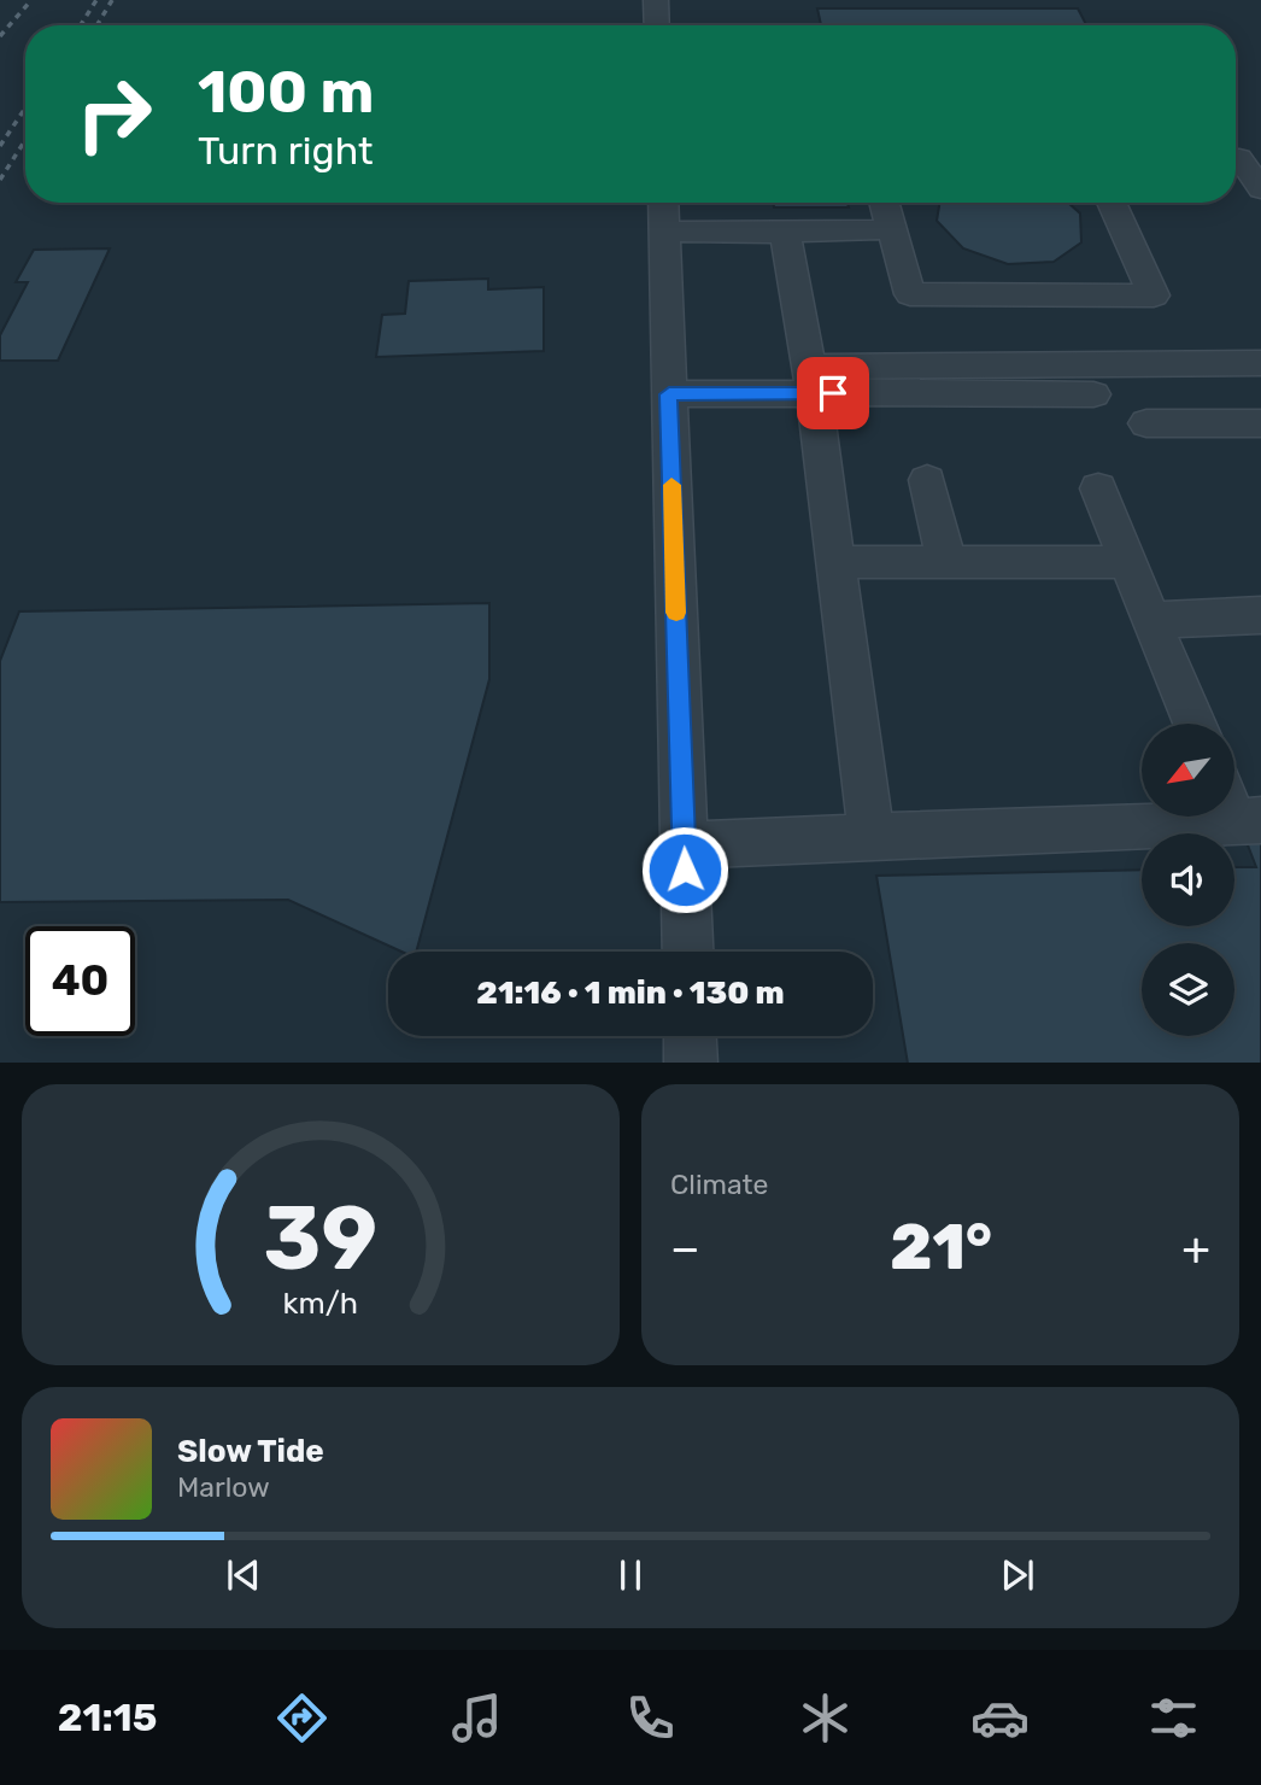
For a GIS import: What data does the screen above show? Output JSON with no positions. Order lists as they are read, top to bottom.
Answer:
{
  "north": "bottom left",
  "page": {
    "turn": ["100 m", "Turn right"],
    "limit": "40",
    "trip": "21:16 · 1 min · 130 m",
    "tile": "Climate",
    "heat": ["−", "21°", "+"],
    "song": ["Slow Tide", "Marlow"],
    "tabs": "21:15",
    "gauge": ["39", "km/h"]
  }
}
